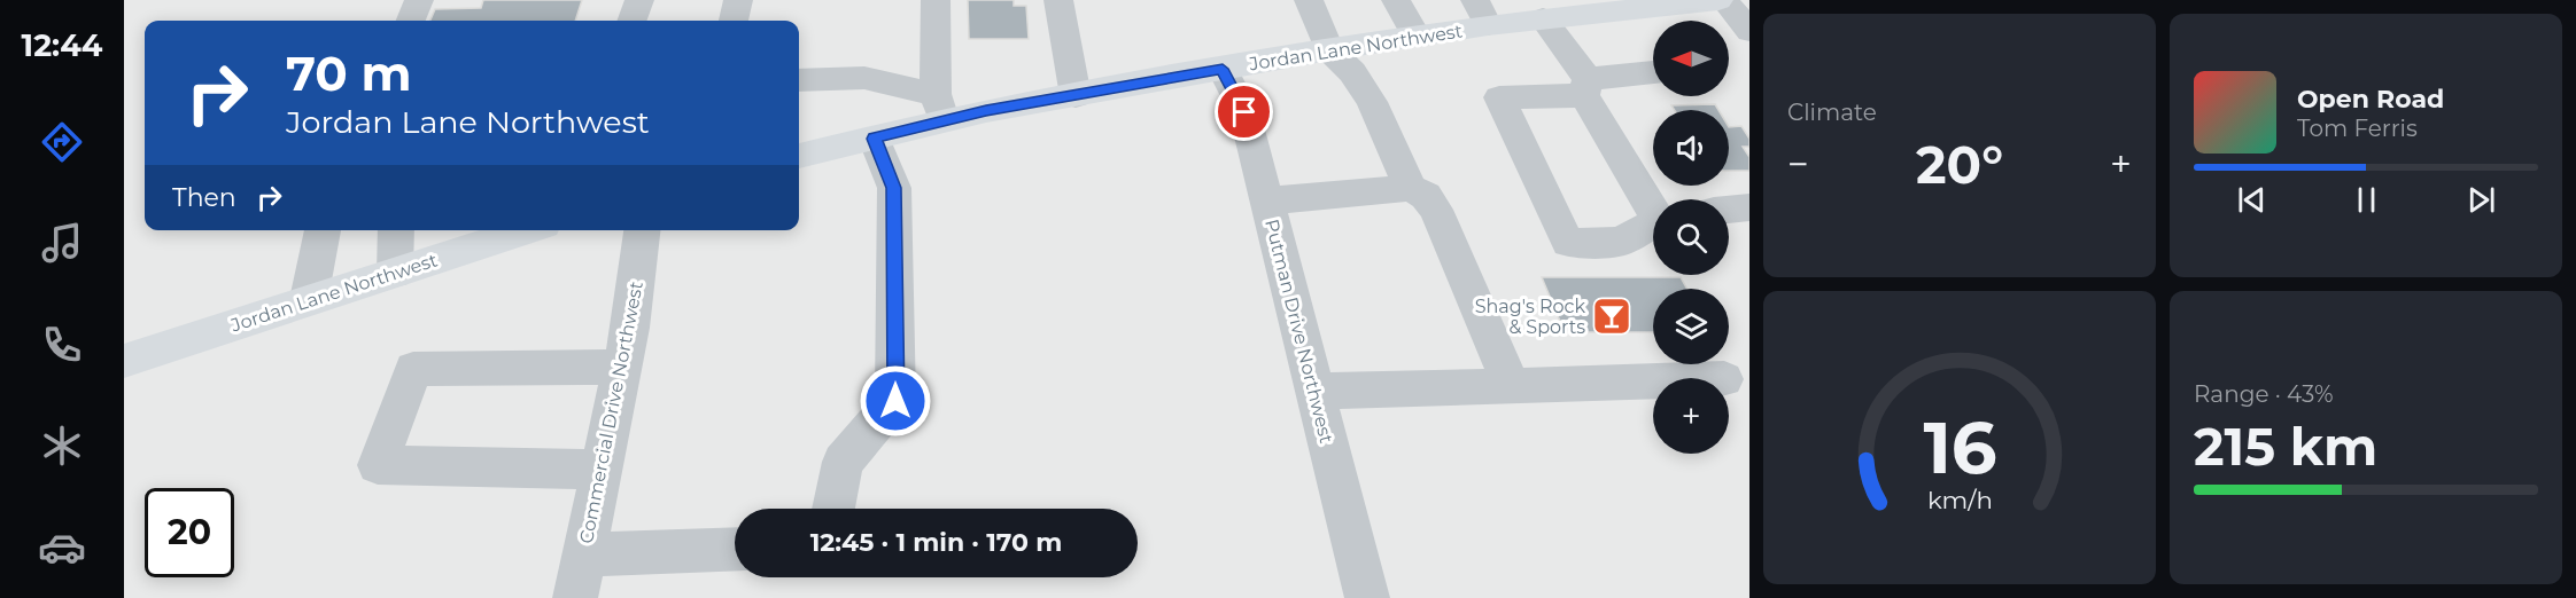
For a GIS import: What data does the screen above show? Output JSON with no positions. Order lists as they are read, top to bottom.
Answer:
{
  "streets": {
    "main road": ["Jordan Lane Northwest"],
    "street": ["Putman Drive Northwest", "Commercial Drive Northwest"]
  },
  "crossings": [
    ["Jordan Lane Northwest", "Putman Drive Northwest"]
  ],
  "places": {
    "bar": ["Shag's Rock & Sports"]
  },
  "north": "left",
  "page": {
    "tabs": "12:44",
    "tile": [
      "Climate",
      ["Range · 43%", "215 km"]
    ],
    "map_buttons": "+",
    "turn": ["70 m", "Jordan Lane Northwest"],
    "song": ["Open Road", "Tom Ferris"],
    "heat": ["−", "20°", "+"],
    "then": "Then",
    "limit": "20",
    "trip": "12:45 · 1 min · 170 m",
    "gauge": ["16", "km/h"]
  }
}
